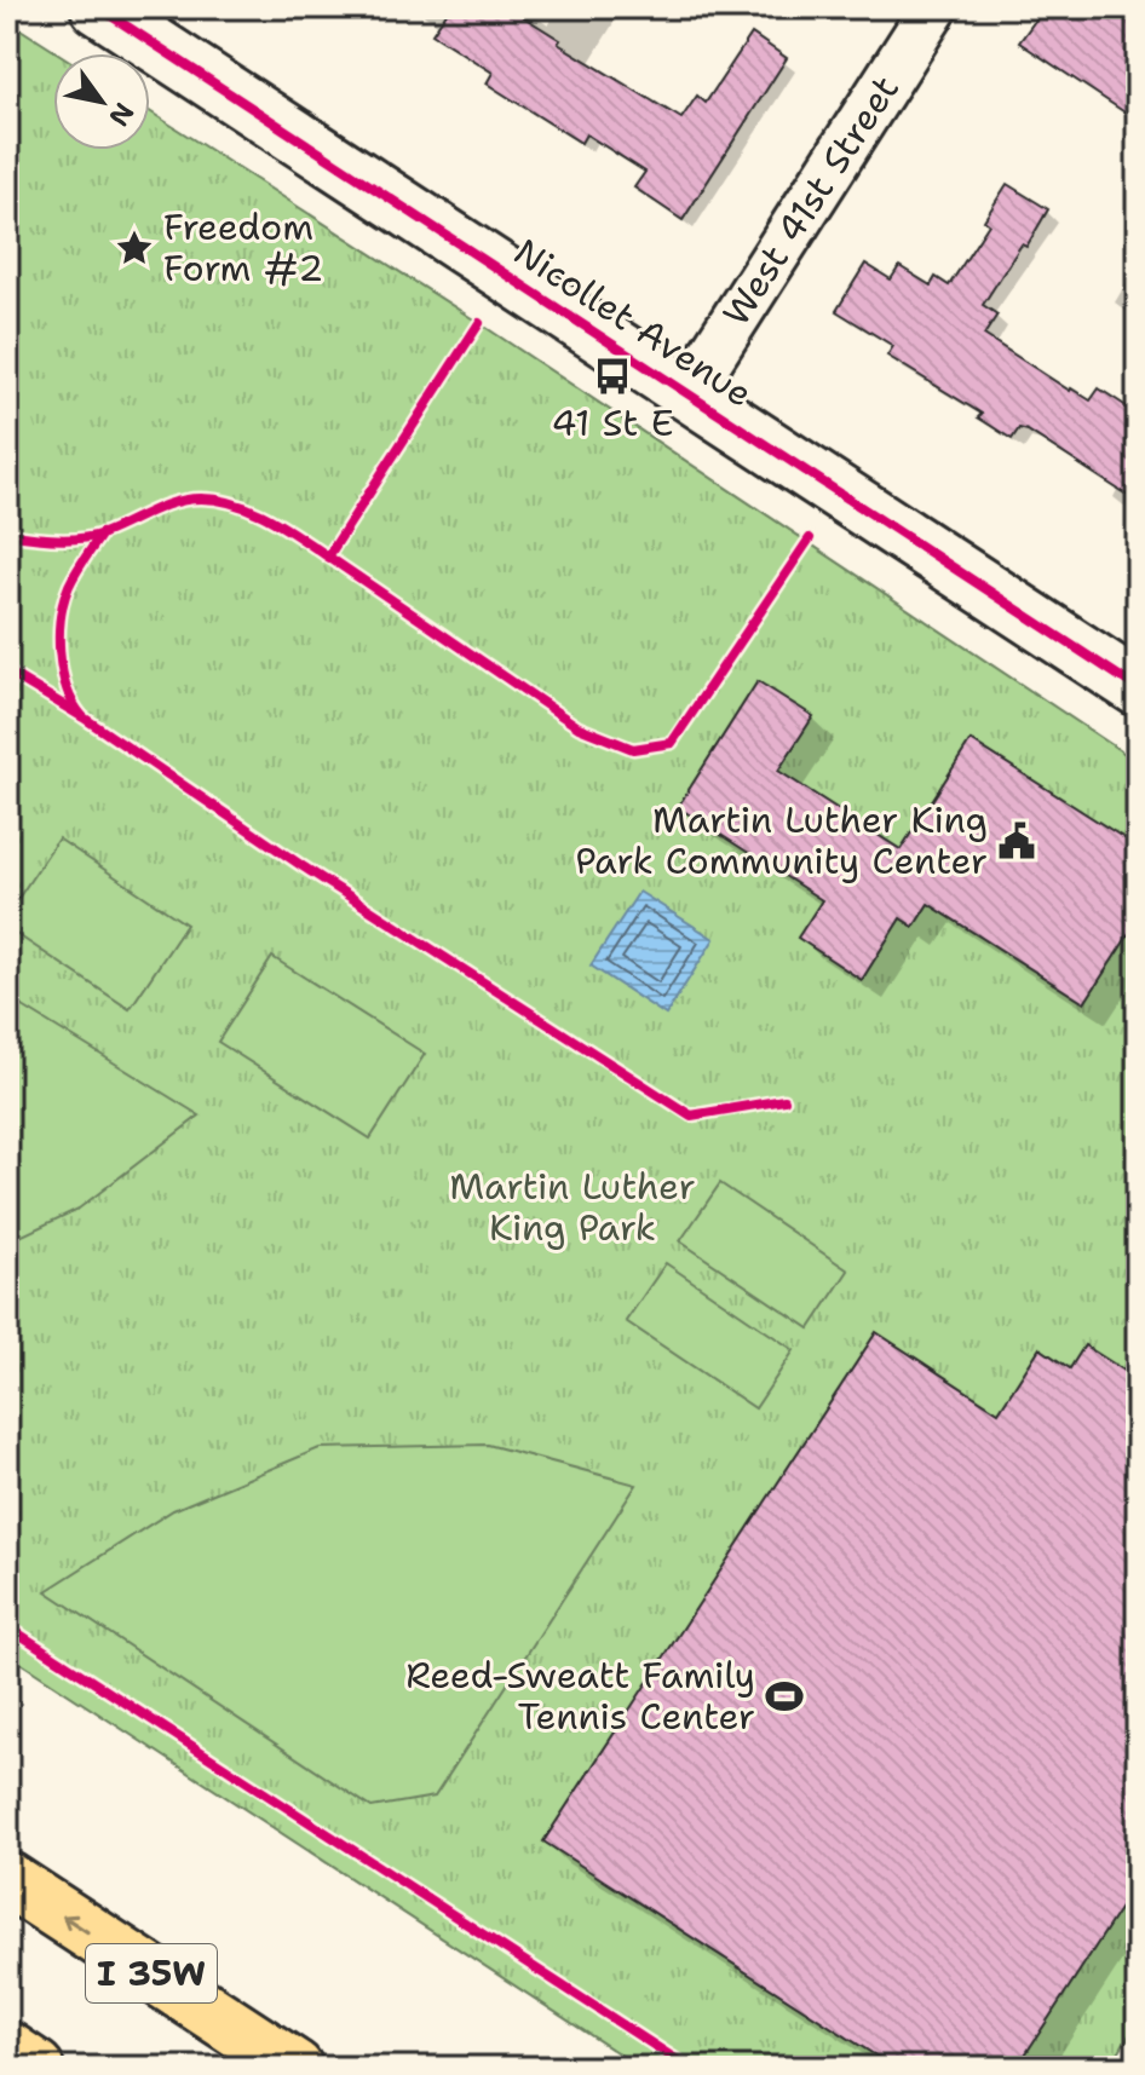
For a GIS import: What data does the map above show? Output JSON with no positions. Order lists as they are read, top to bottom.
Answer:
{
  "streets": {
    "highway": ["I 35W"],
    "main road": ["Nicollet Avenue"],
    "street": ["West 41st Street"]
  },
  "crossings": [
    ["West 41st Street", "Nicollet Avenue"]
  ],
  "parks": ["Martin Luther King Park"],
  "places": {
    "place": ["Freedom Form #2"],
    "bus stop": ["41 St E"],
    "public building": ["Martin Luther King Park Community Center"],
    "sports": ["Reed-Sweatt Family Tennis Center"]
  },
  "north": "bottom right"
}
